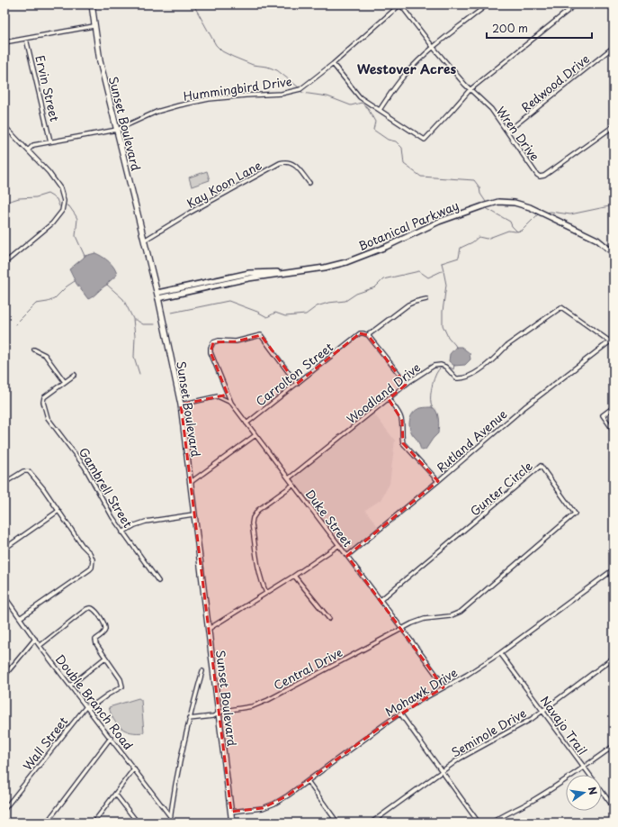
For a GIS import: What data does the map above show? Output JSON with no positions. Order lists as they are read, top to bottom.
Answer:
{
  "streets": {
    "main road": ["Sunset Boulevard"],
    "street": [
      "Redwood Drive",
      "Ervin Street",
      "Hummingbird Drive",
      "Wren Drive",
      "Kay Koon Lane",
      "Botanical Parkway",
      "Carrolton Street",
      "Woodland Drive",
      "Rutland Avenue",
      "Gambrell Street",
      "Gunter Circle",
      "Duke Street",
      "Central Drive",
      "Mohawk Drive",
      "Double Branch Road",
      "Navajo Trail",
      "Seminole Drive",
      "Wall Street"
    ]
  },
  "crossings": [
    ["Redwood Drive", "Wren Drive"],
    ["Ervin Street", "Hummingbird Drive"],
    ["Hummingbird Drive", "Sunset Boulevard"],
    ["Hummingbird Drive", "Wren Drive"],
    ["Sunset Boulevard", "Kay Koon Lane"],
    ["Sunset Boulevard", "Botanical Parkway"],
    ["Sunset Boulevard", "Central Drive"],
    ["Sunset Boulevard", "Mohawk Drive"],
    ["Carrolton Street", "Duke Street"],
    ["Woodland Drive", "Rutland Avenue"],
    ["Woodland Drive", "Duke Street"],
    ["Rutland Avenue", "Duke Street"],
    ["Gunter Circle", "Duke Street"],
    ["Gunter Circle", "Central Drive"],
    ["Duke Street", "Central Drive"],
    ["Duke Street", "Mohawk Drive"],
    ["Mohawk Drive", "Navajo Trail"],
    ["Double Branch Road", "Wall Street"],
    ["Navajo Trail", "Seminole Drive"]
  ],
  "districts": ["Westover Acres"],
  "scale_bar": "200 m",
  "north": "right"
}
